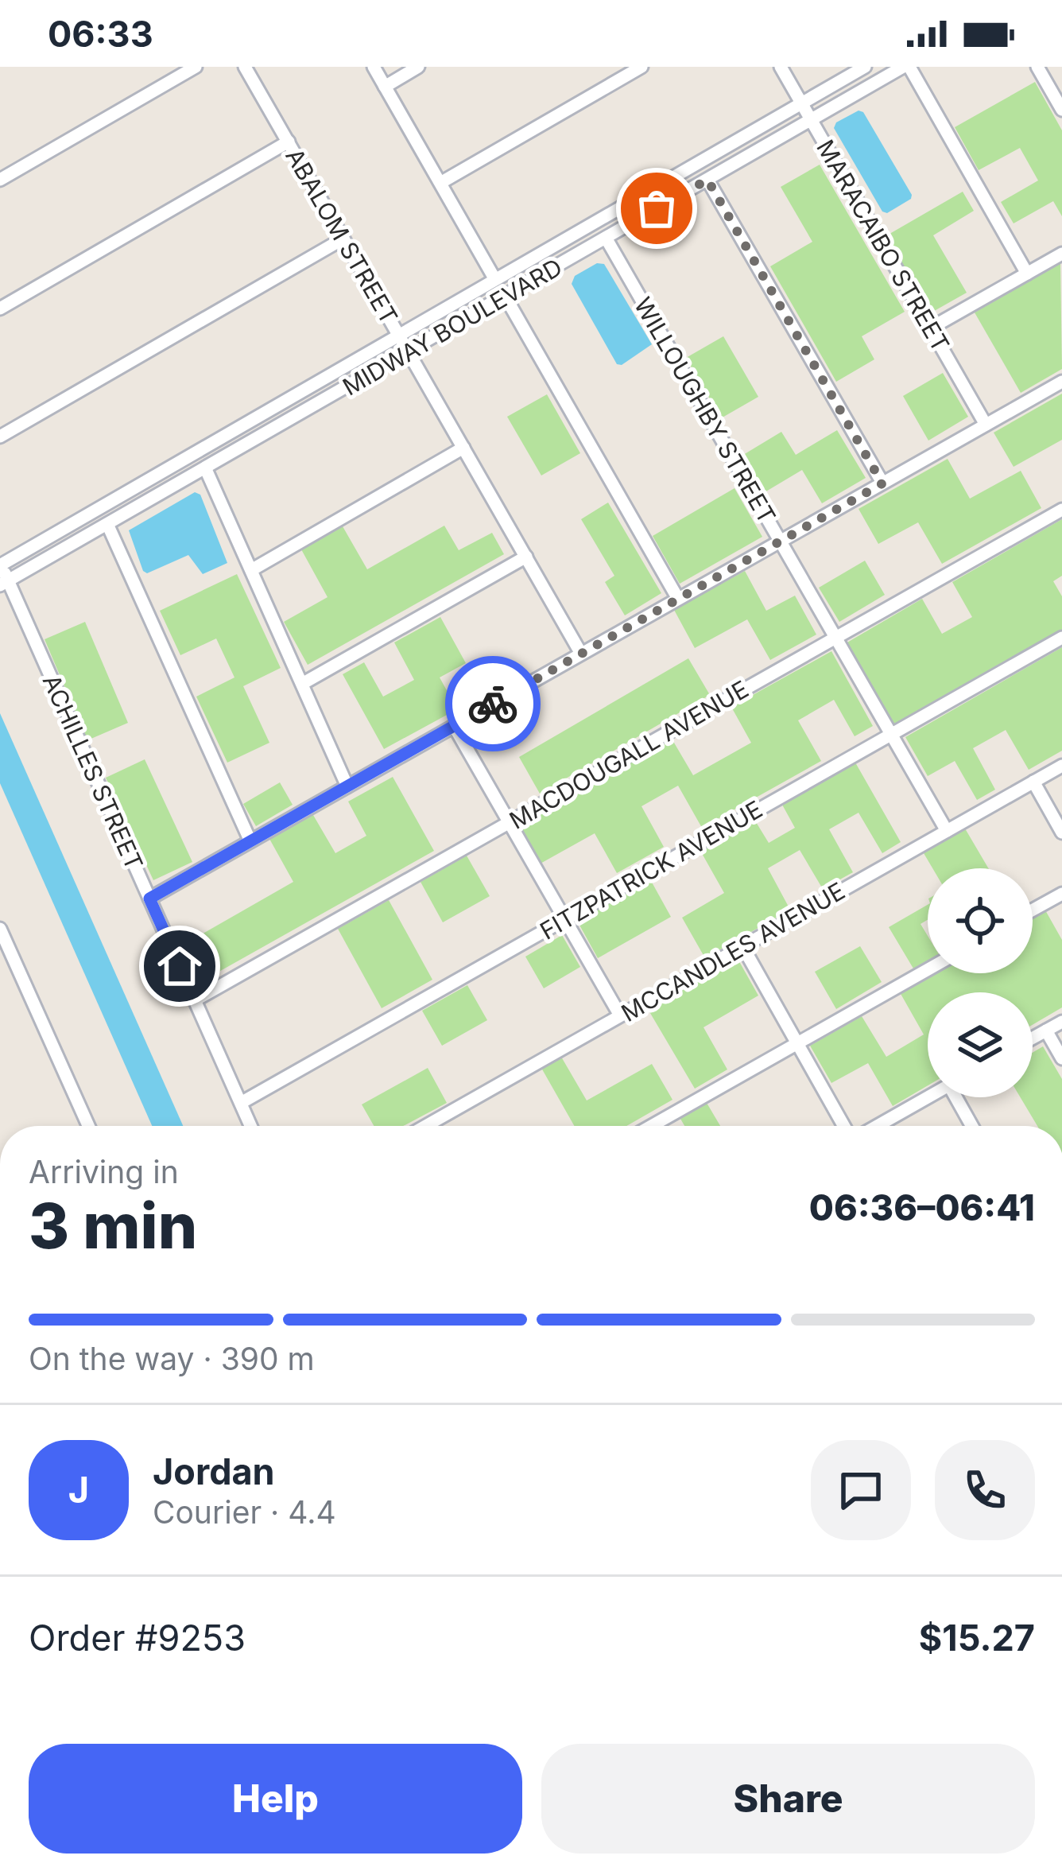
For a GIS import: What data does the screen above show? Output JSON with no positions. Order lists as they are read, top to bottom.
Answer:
{
  "streets": {
    "street": [
      "ABALOM STREET",
      "MARACAIBO STREET",
      "MIDWAY BOULEVARD",
      "WILLOUGHBY STREET",
      "MACDOUGALL AVENUE",
      "ACHILLES STREET",
      "FITZPATRICK AVENUE",
      "MCCANDLES AVENUE"
    ]
  },
  "crossings": [
    ["ABALOM STREET", "MIDWAY BOULEVARD"],
    ["MARACAIBO STREET", "MIDWAY BOULEVARD"],
    ["MIDWAY BOULEVARD", "WILLOUGHBY STREET"],
    ["MIDWAY BOULEVARD", "ACHILLES STREET"],
    ["WILLOUGHBY STREET", "MACDOUGALL AVENUE"],
    ["WILLOUGHBY STREET", "FITZPATRICK AVENUE"],
    ["WILLOUGHBY STREET", "MCCANDLES AVENUE"],
    ["MACDOUGALL AVENUE", "ACHILLES STREET"],
    ["ACHILLES STREET", "FITZPATRICK AVENUE"]
  ],
  "page": {
    "status": "06:33",
    "heading": ["3 min", "Arriving in", "06:36–06:41"],
    "panel": [
      "Jordan",
      "Courier · 4.4",
      "Order #9253",
      "$15.27"
    ],
    "bar": "On the way · 390 m",
    "round": "J",
    "buttons": ["Help", "Share"]
  }
}
